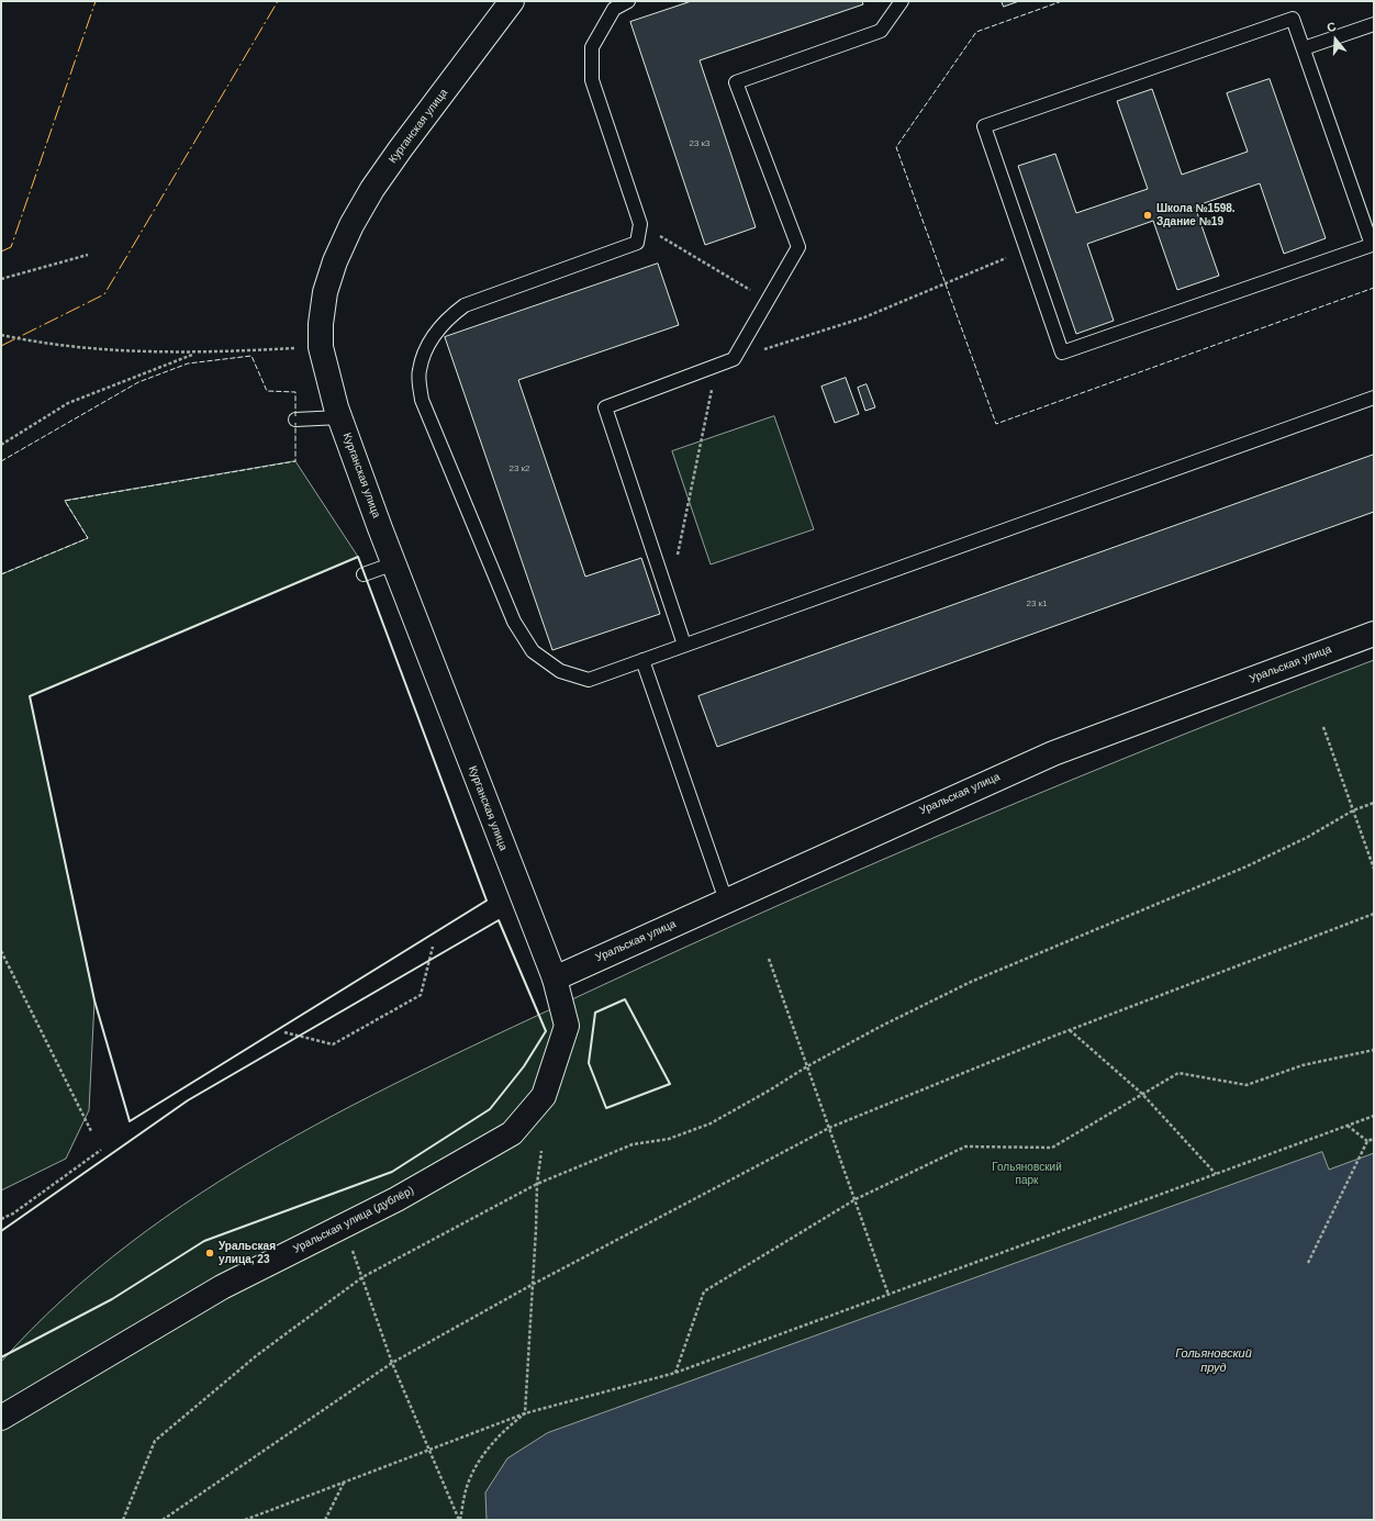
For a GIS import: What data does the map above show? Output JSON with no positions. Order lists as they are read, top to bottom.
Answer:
{
  "streets": {
    "main road": ["Курганская улица", "Уральская улица", "Уральская улица (дублёр)"]
  },
  "crossings": [
    ["Курганская улица", "Уральская улица"],
    ["Курганская улица", "Уральская улица (дублёр)"],
    ["Уральская улица", "Уральская улица (дублёр)"]
  ],
  "water": ["Гольяновский пруд"],
  "parks": ["Гольяновcкий парк"],
  "places": ["Школа №1598. Здание №19", "Уральская улица, 23"],
  "house_numbers": ["23 к3", "23 к2", "23 к1"],
  "north": "top"
}
